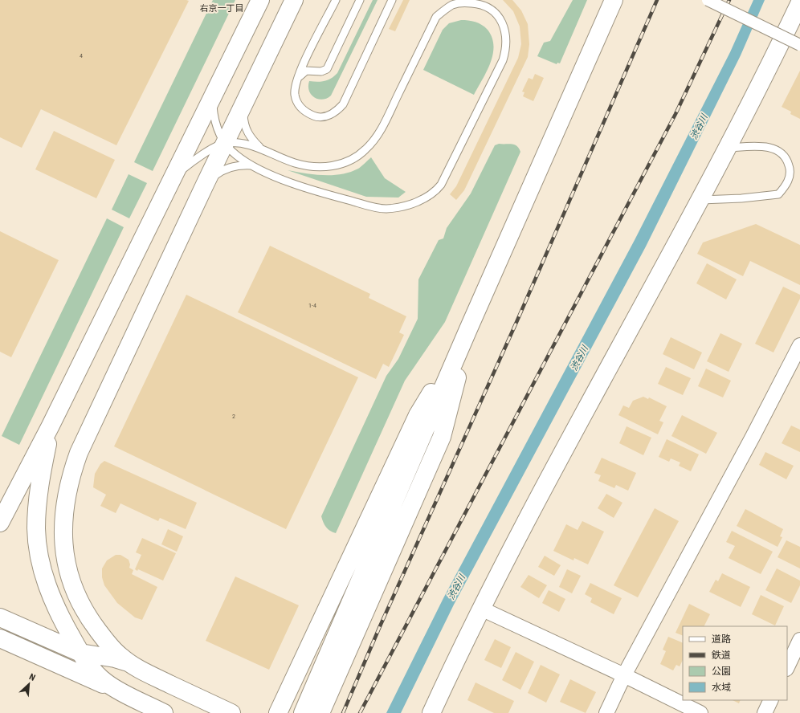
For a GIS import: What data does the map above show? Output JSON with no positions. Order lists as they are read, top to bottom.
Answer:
{
  "districts": ["右京一丁目"],
  "water": ["渋谷川"],
  "house_numbers": ["4", "1-4", "2"],
  "legend": [
    "道路",
    "鉄道",
    "公園",
    "水域"
  ],
  "north": "top right"
}
